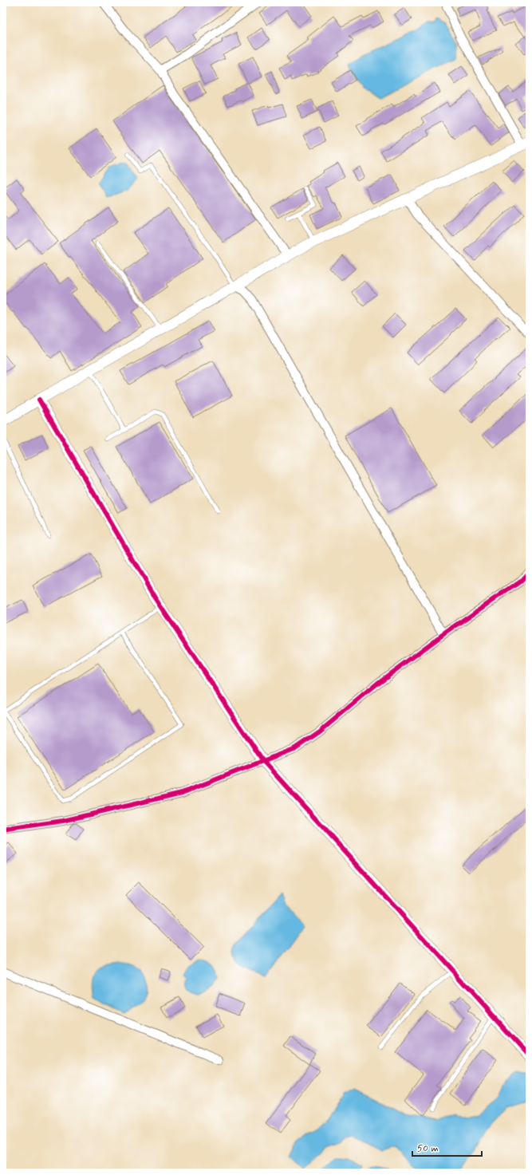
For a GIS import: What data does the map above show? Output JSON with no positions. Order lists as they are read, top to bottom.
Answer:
{
  "scale_bar": "50 m"
}
